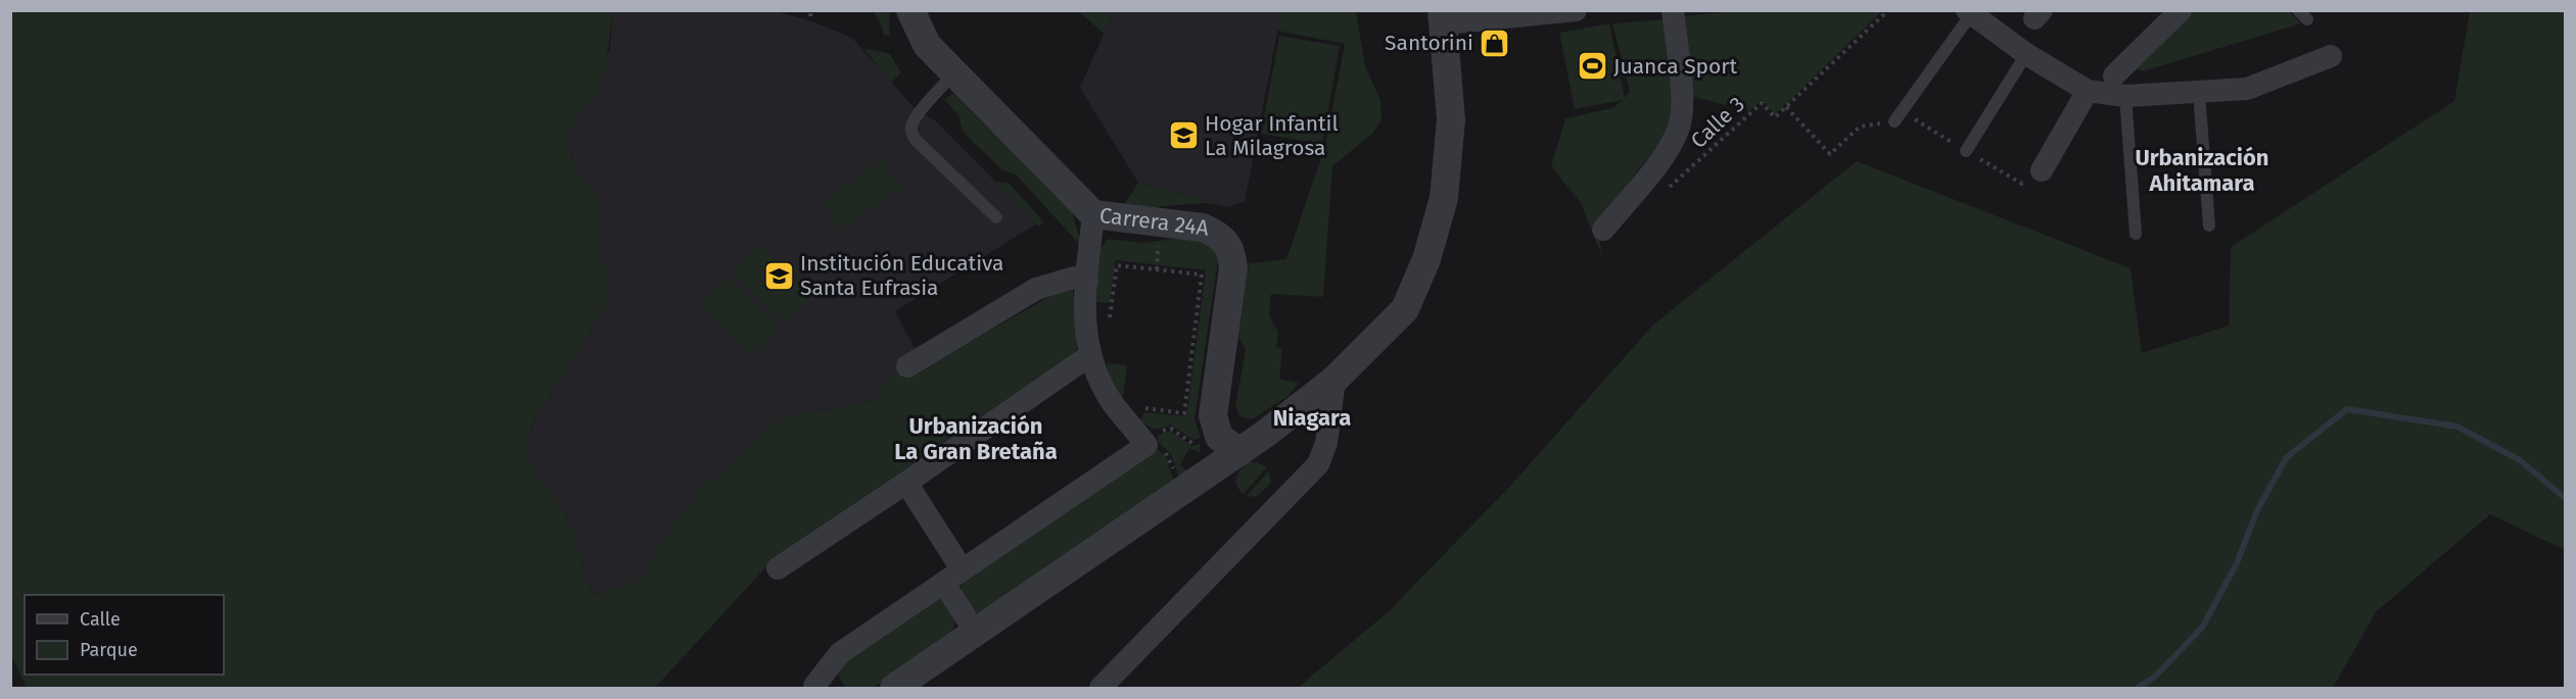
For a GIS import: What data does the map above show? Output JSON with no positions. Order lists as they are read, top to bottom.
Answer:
{
  "streets": {
    "street": ["Carrera 24A"],
    "path": ["Calle 3"]
  },
  "districts": ["Urbanización Ahitamara", "Niagara", "Urbanización La Gran Bretaña"],
  "places": {
    "shop": ["Santorini"],
    "sports": ["Juanca Sport"],
    "school or university": ["Hogar Infantil La Milagrosa", "Institución Educativa Santa Eufrasia"]
  },
  "legend": ["Calle", "Parque"]
}
